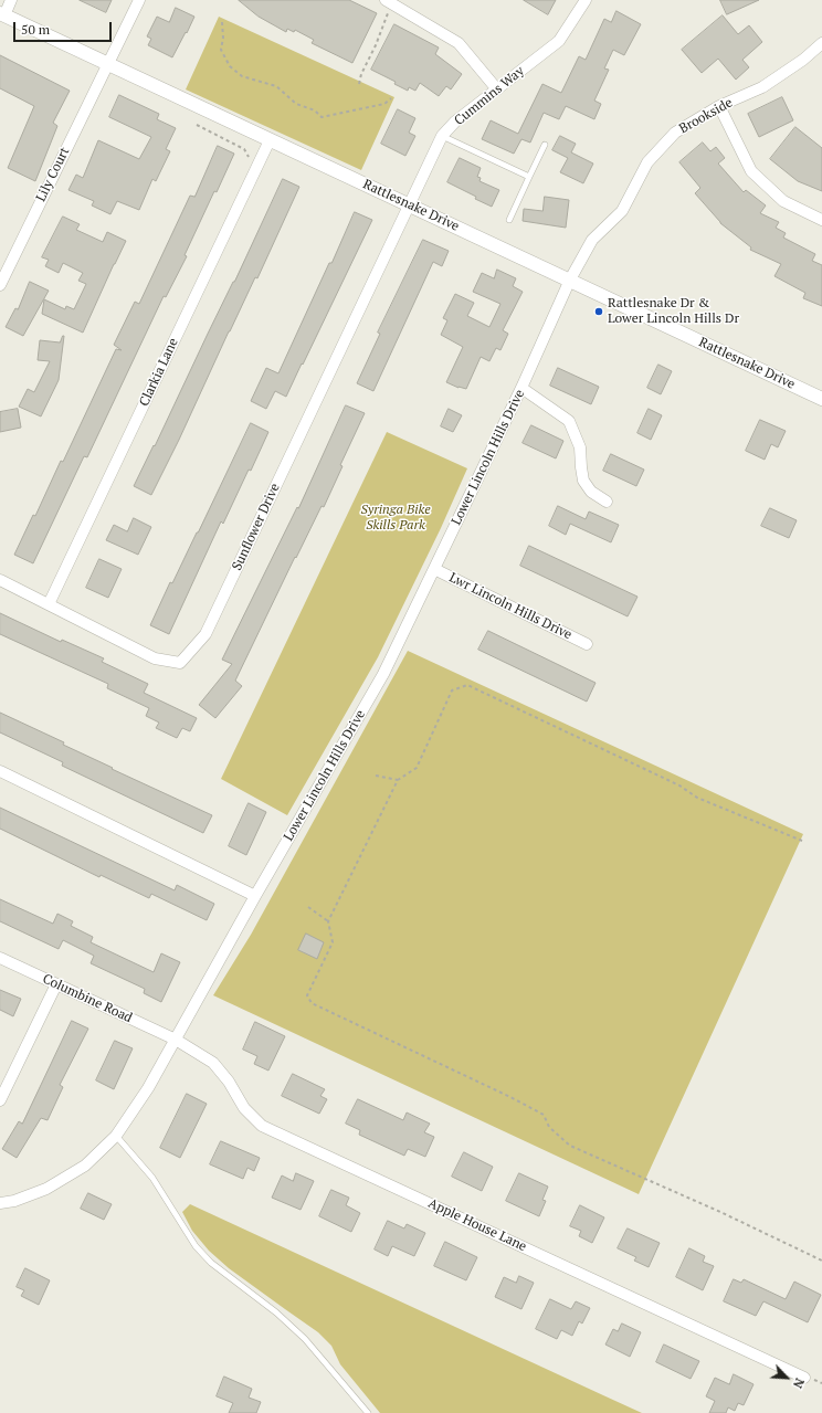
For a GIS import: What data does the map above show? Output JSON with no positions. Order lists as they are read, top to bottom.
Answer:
{
  "streets": {
    "street": [
      "Cummins Way",
      "Brookside",
      "Lily Court",
      "Rattlesnake Drive",
      "Clarkia Lane",
      "Lower Lincoln Hills Drive",
      "Sunflower Drive",
      "Lwr Lincoln Hills Drive",
      "Columbine Road",
      "Apple House Lane"
    ]
  },
  "crossings": [
    ["Cummins Way", "Rattlesnake Drive"],
    ["Cummins Way", "Sunflower Drive"],
    ["Brookside", "Rattlesnake Drive"],
    ["Brookside", "Lower Lincoln Hills Drive"],
    ["Lily Court", "Rattlesnake Drive"],
    ["Rattlesnake Drive", "Clarkia Lane"],
    ["Rattlesnake Drive", "Lower Lincoln Hills Drive"],
    ["Rattlesnake Drive", "Sunflower Drive"],
    ["Clarkia Lane", "Sunflower Drive"],
    ["Lower Lincoln Hills Drive", "Lwr Lincoln Hills Drive"],
    ["Lower Lincoln Hills Drive", "Columbine Road"],
    ["Lower Lincoln Hills Drive", "Apple House Lane"],
    ["Columbine Road", "Apple House Lane"]
  ],
  "parks": ["Syringa Bike Skills Park"],
  "places": ["Rattlesnake Dr & Lower Lincoln Hills Dr"],
  "scale_bar": "50 m",
  "north": "bottom right"
}
